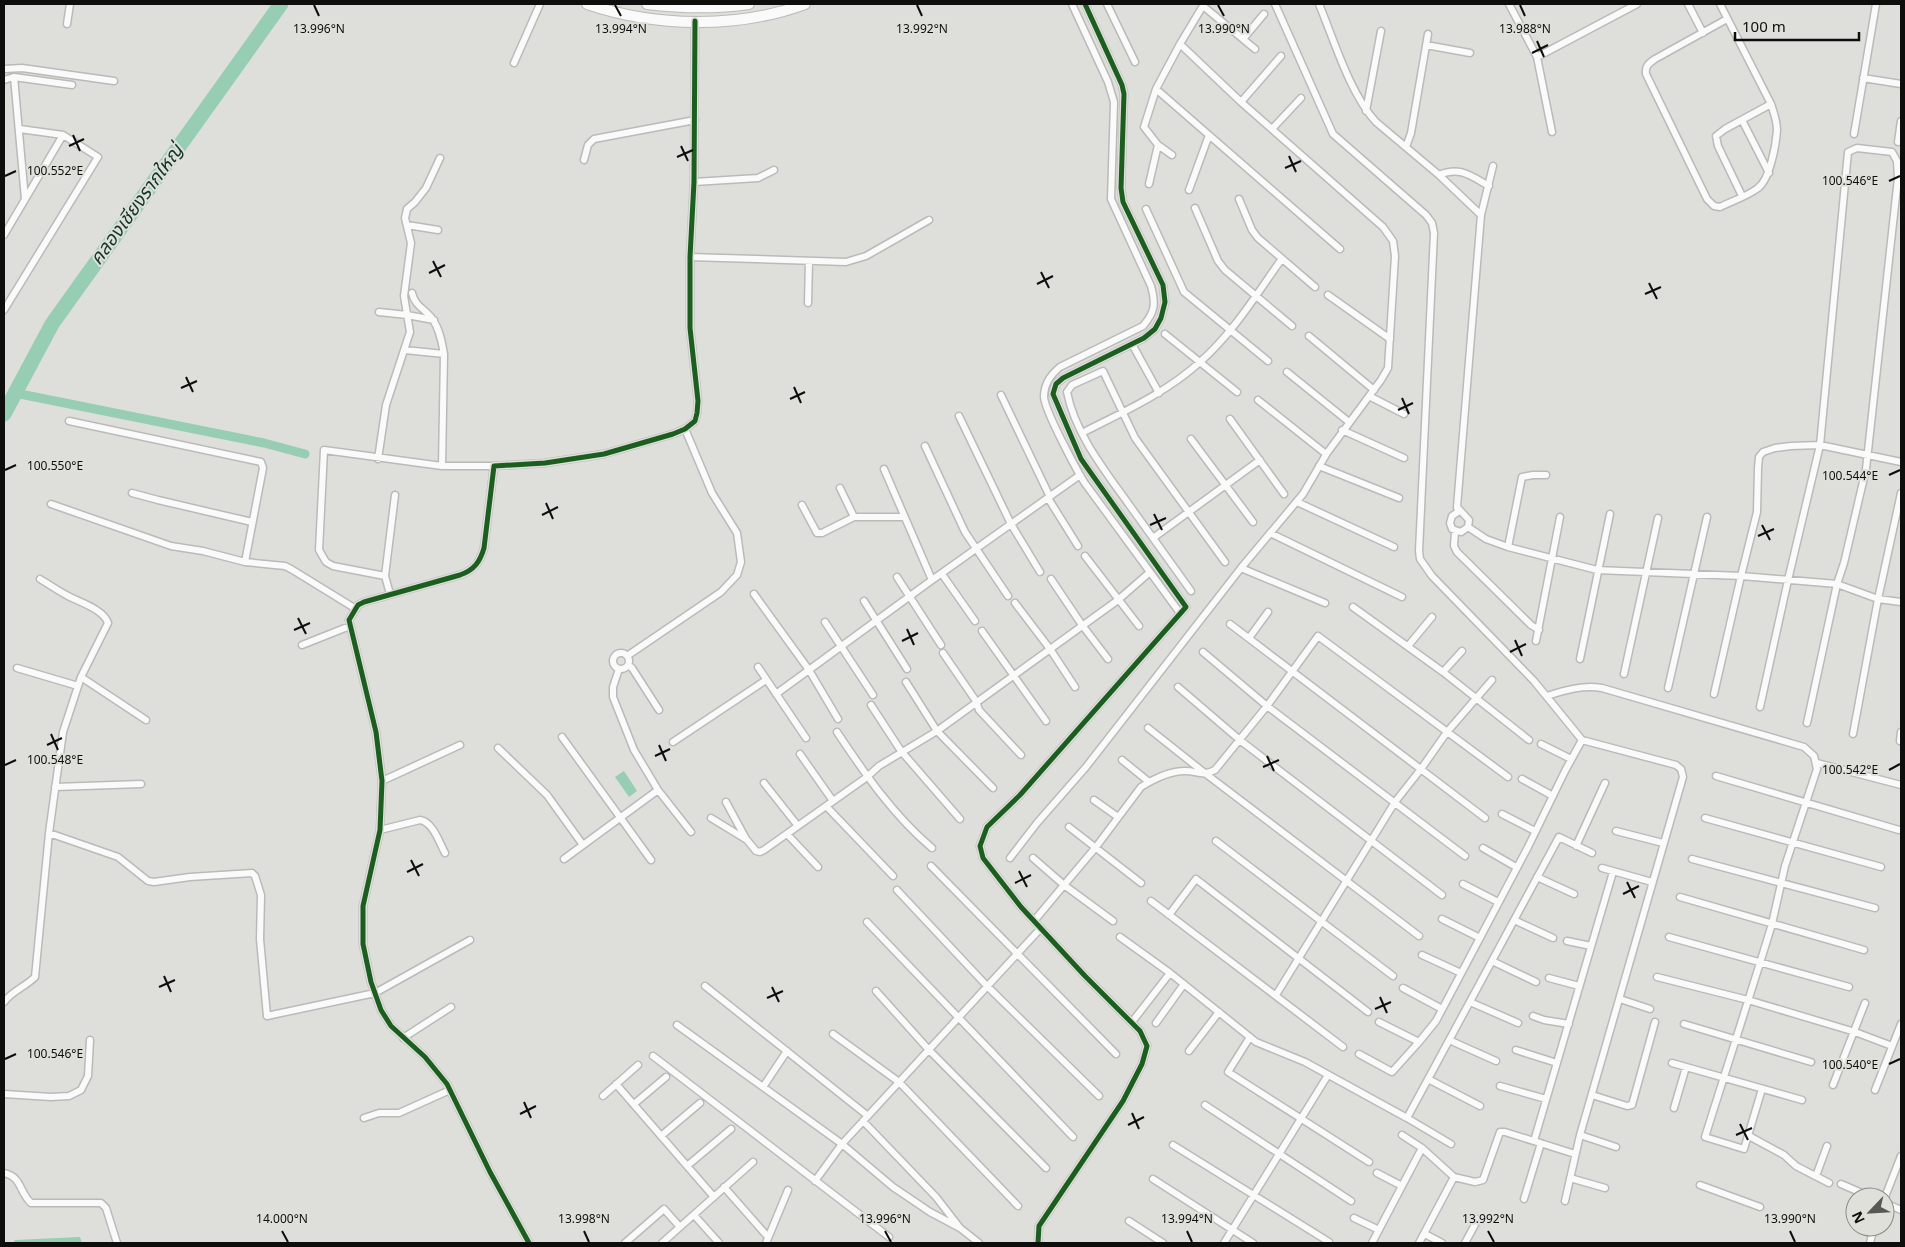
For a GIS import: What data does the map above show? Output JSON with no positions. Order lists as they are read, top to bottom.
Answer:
{
  "water": ["คลองเชียงรากใหญ่"],
  "scale_bar": "100 m",
  "north": "bottom left",
  "coordinates": [
    "13.996°N",
    "13.994°N",
    "13.992°N",
    "13.990°N",
    "13.988°N",
    "100.552°E",
    "100.546°E",
    "100.550°E",
    "100.544°E",
    "100.548°E",
    "100.542°E",
    "100.540°E",
    "14.000°N",
    "13.998°N"
  ]
}
